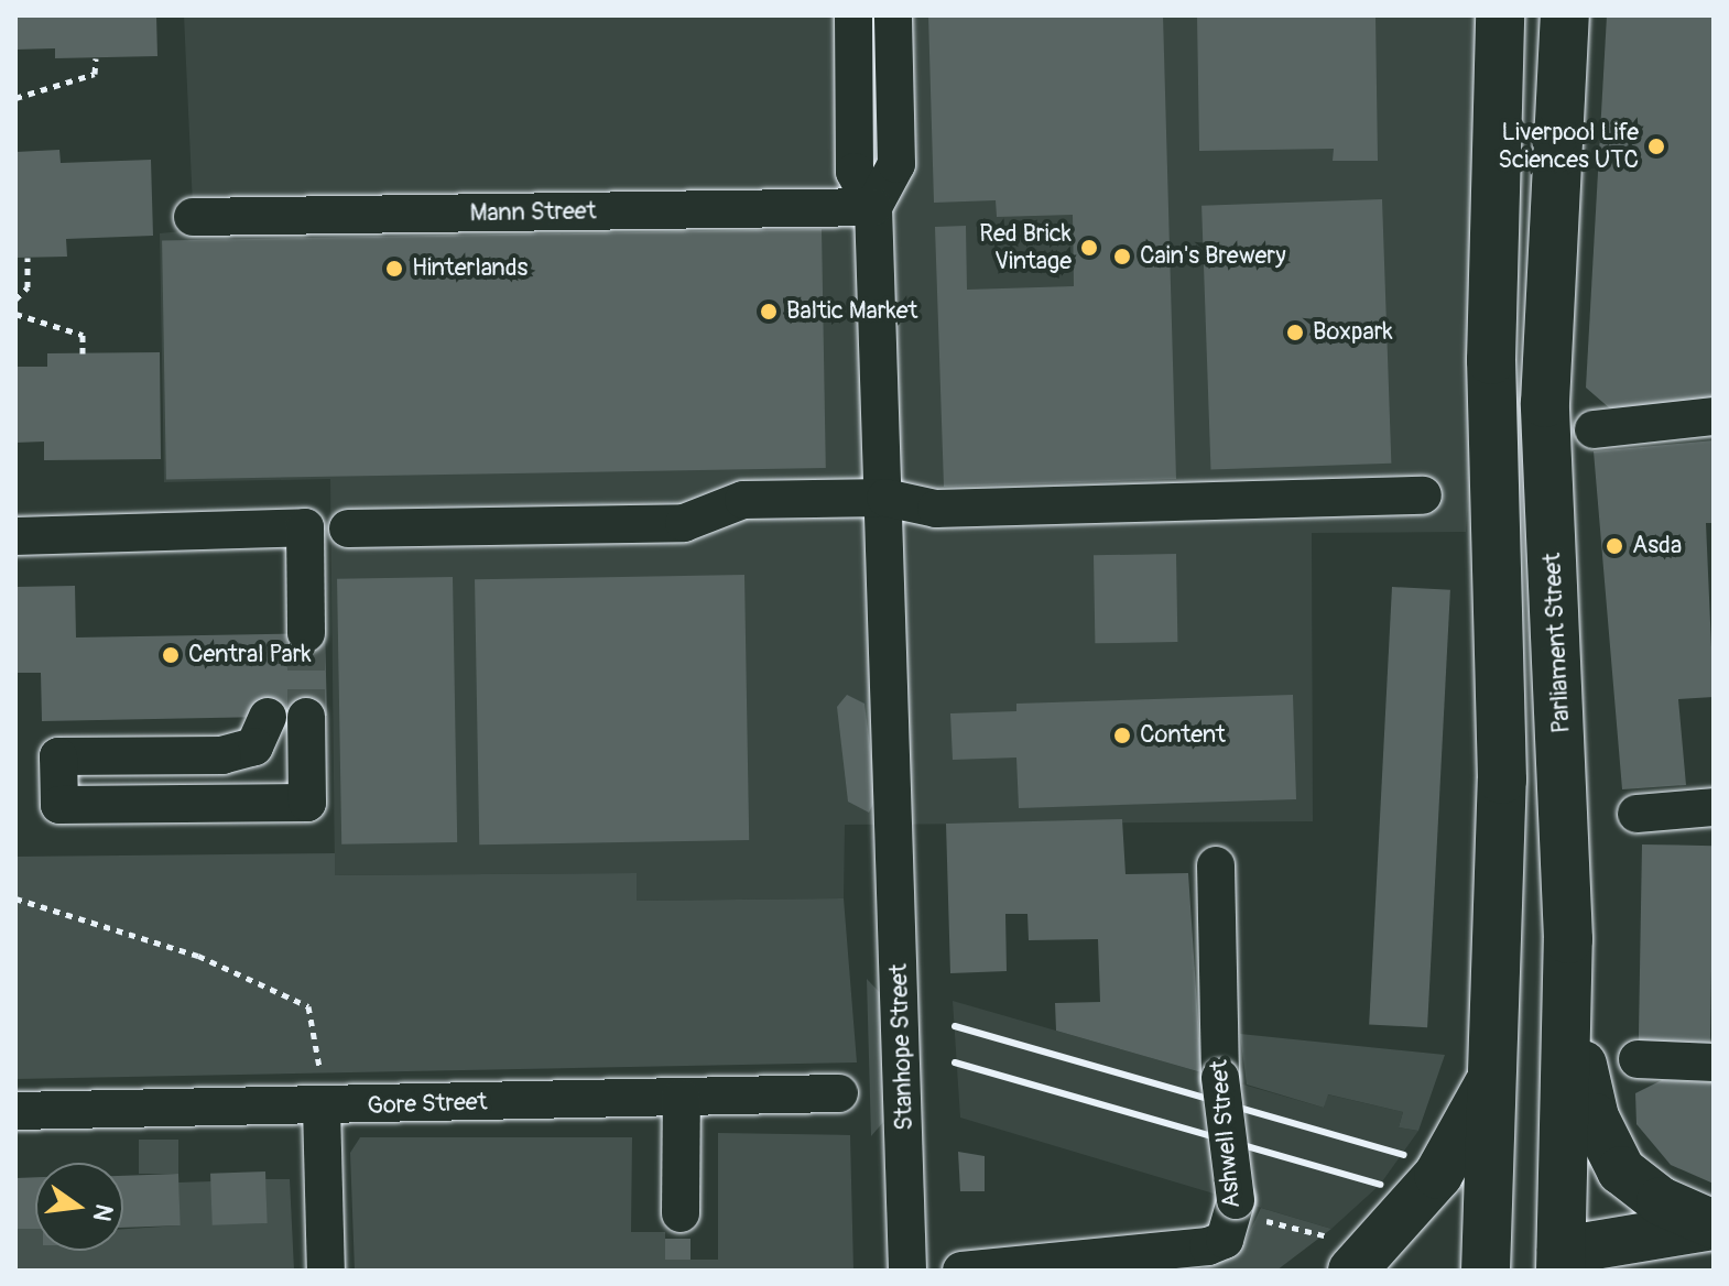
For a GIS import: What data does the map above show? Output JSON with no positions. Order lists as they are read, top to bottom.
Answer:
{
  "streets": {
    "main road": ["Parliament Street"],
    "street": [
      "Mann Street",
      "Stanhope Street",
      "Gore Street",
      "Ashwell Street"
    ]
  },
  "crossings": [
    ["Mann Street", "Stanhope Street"]
  ],
  "places": [
    "Liverpool Life Sciences UTC",
    "Red Brick Vintage",
    "Cain's Brewery",
    "Hinterlands",
    "Baltic Market",
    "Boxpark",
    "Asda",
    "Central Park",
    "Content"
  ],
  "north": "right"
}
